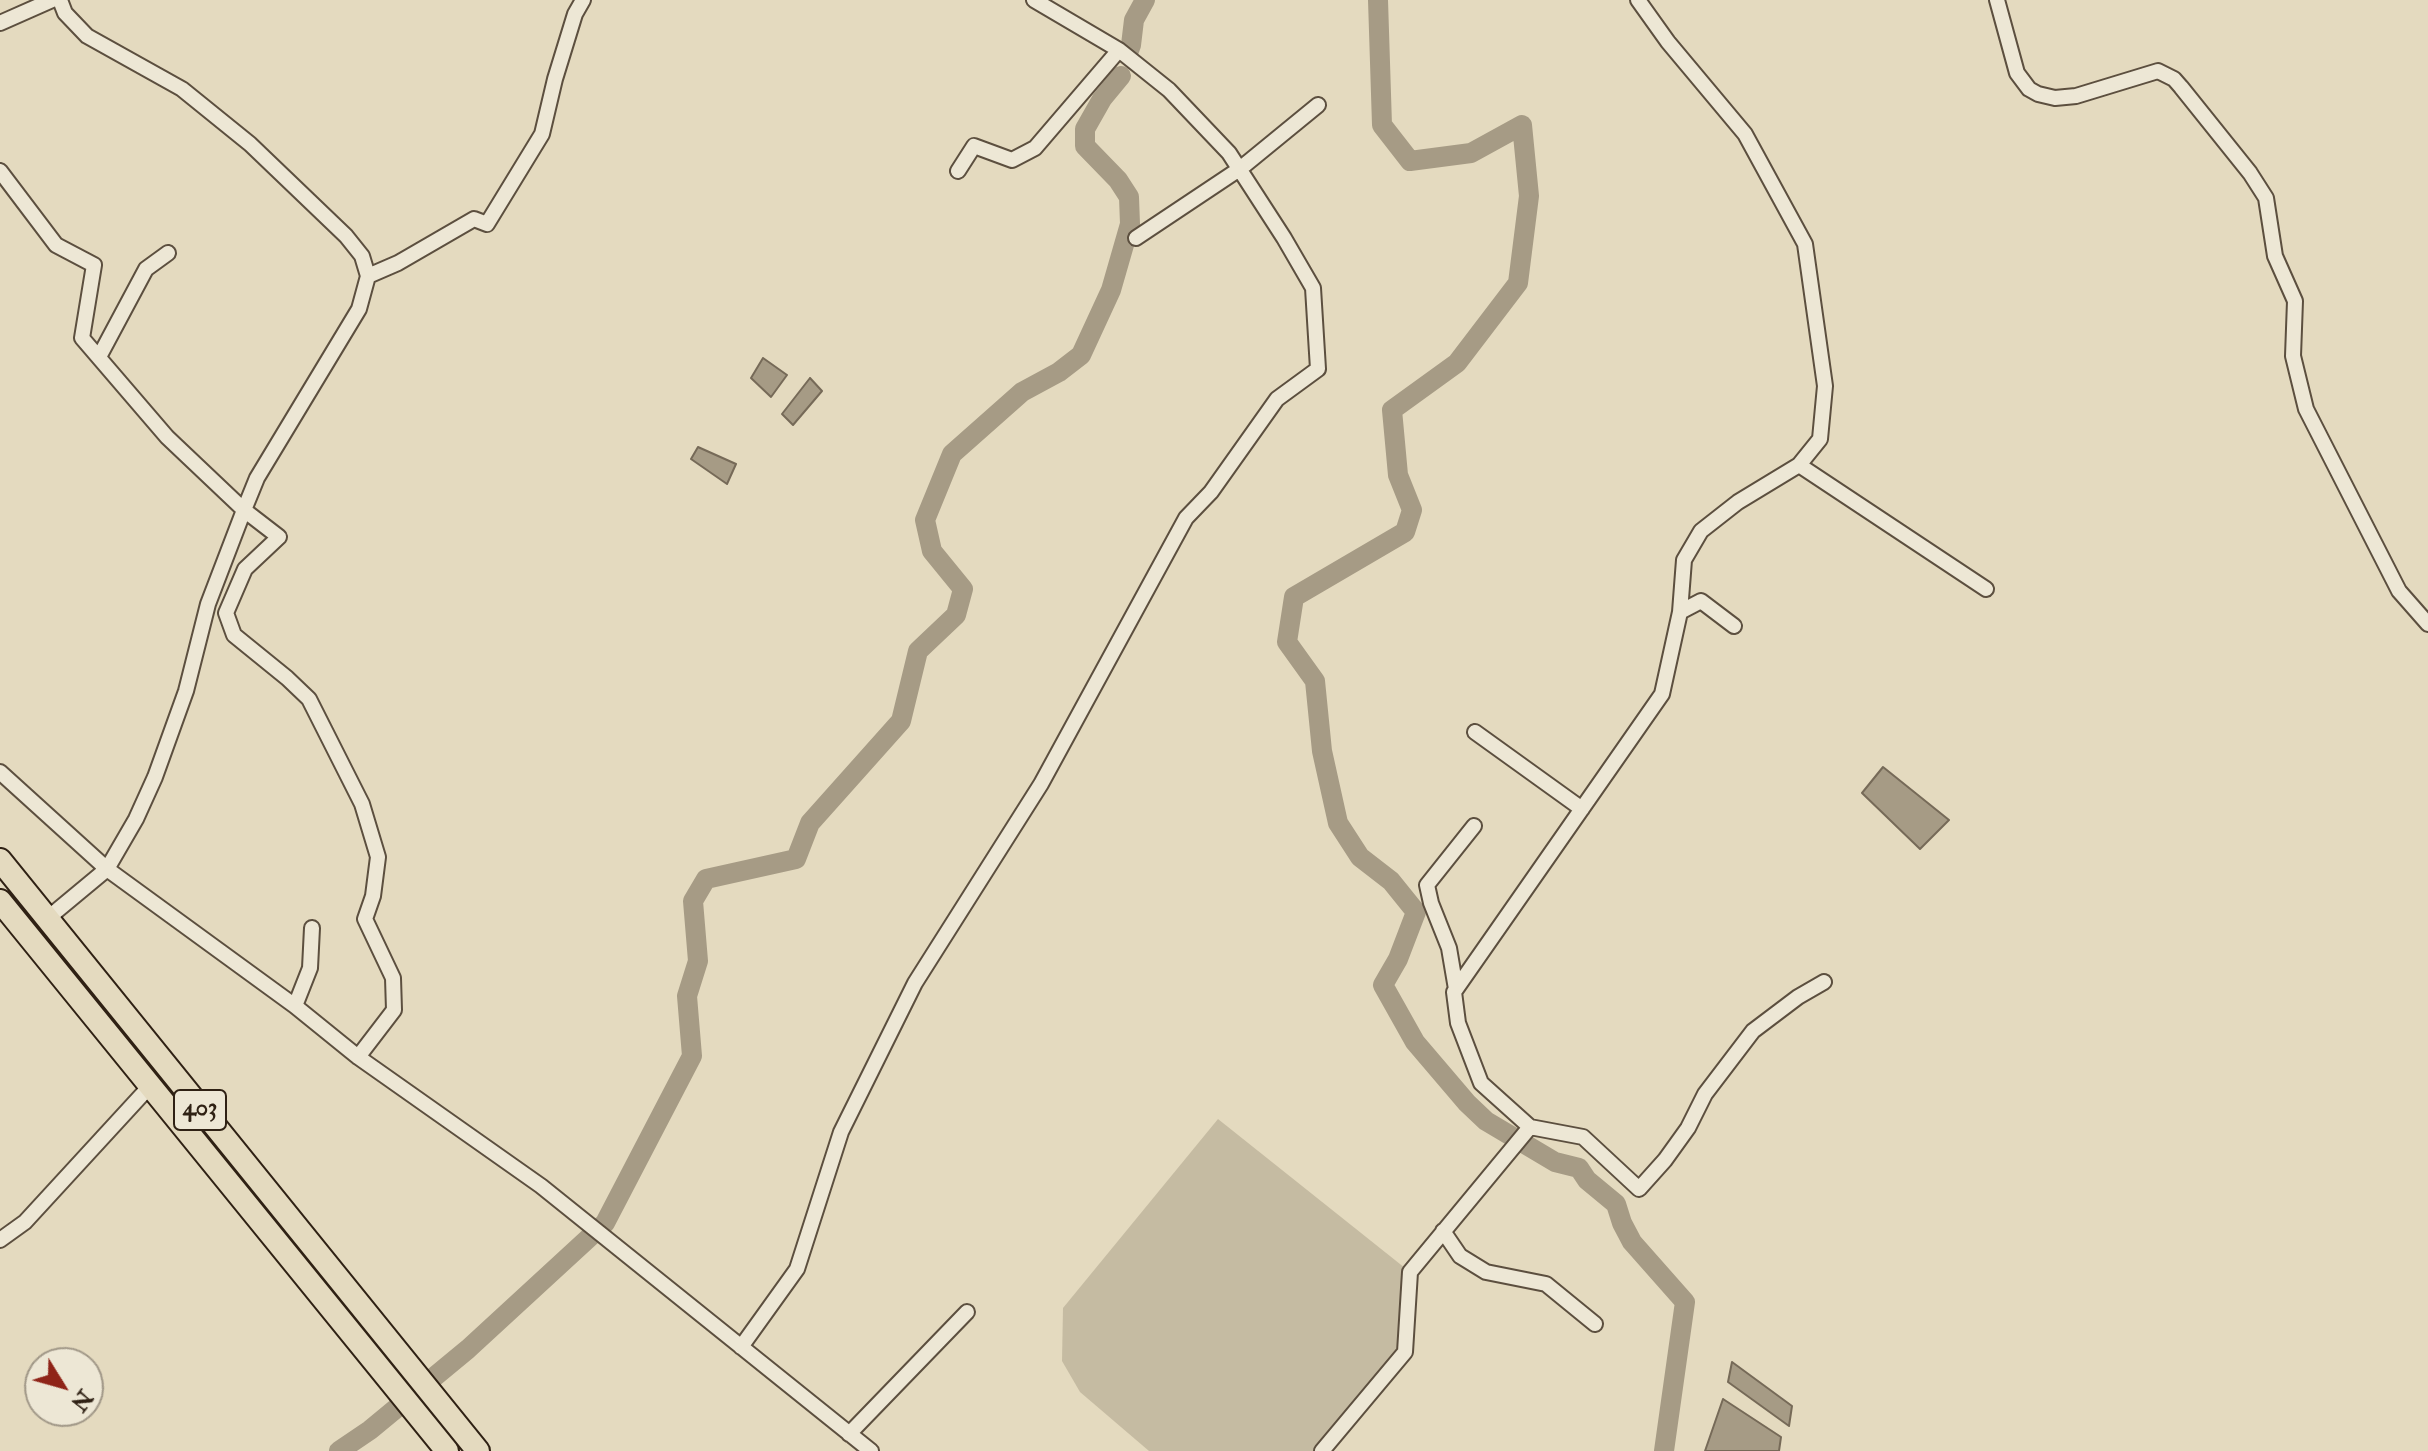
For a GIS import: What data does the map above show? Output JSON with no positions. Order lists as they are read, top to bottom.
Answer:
{
  "streets": {
    "highway": ["403"]
  },
  "north": "bottom right"
}
